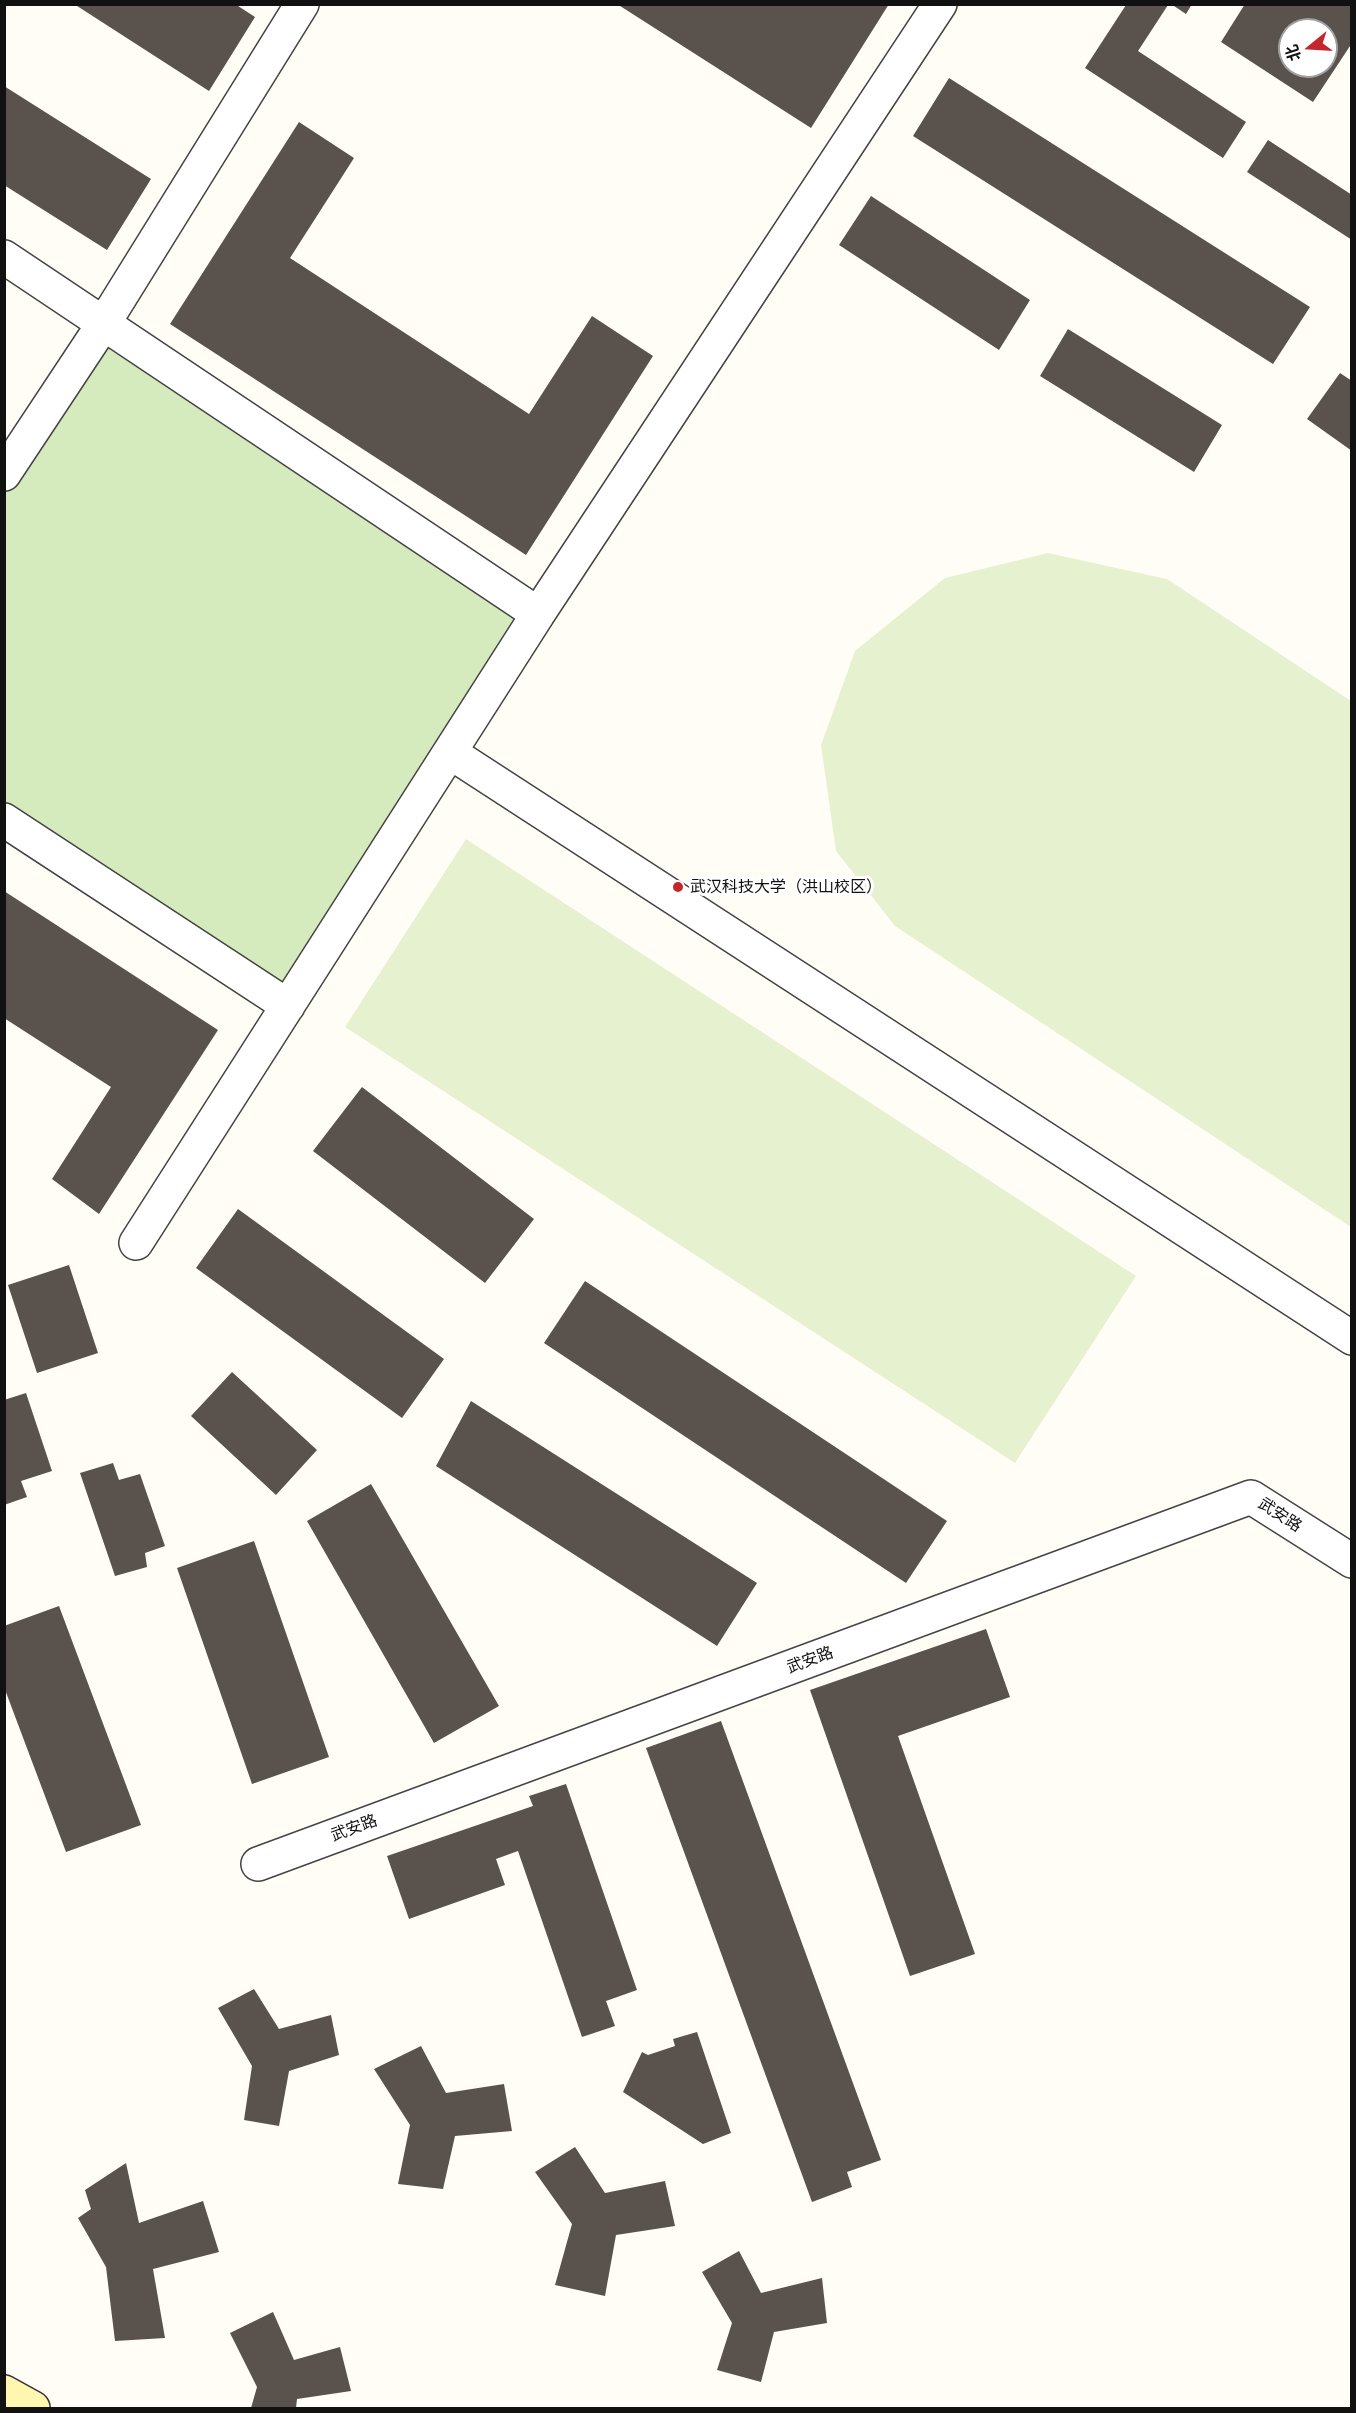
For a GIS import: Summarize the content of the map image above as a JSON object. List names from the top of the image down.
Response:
{
  "streets": {
    "street": ["武安路"]
  },
  "places": ["武汉科技大学（洪山校区）"],
  "north": "left"
}
